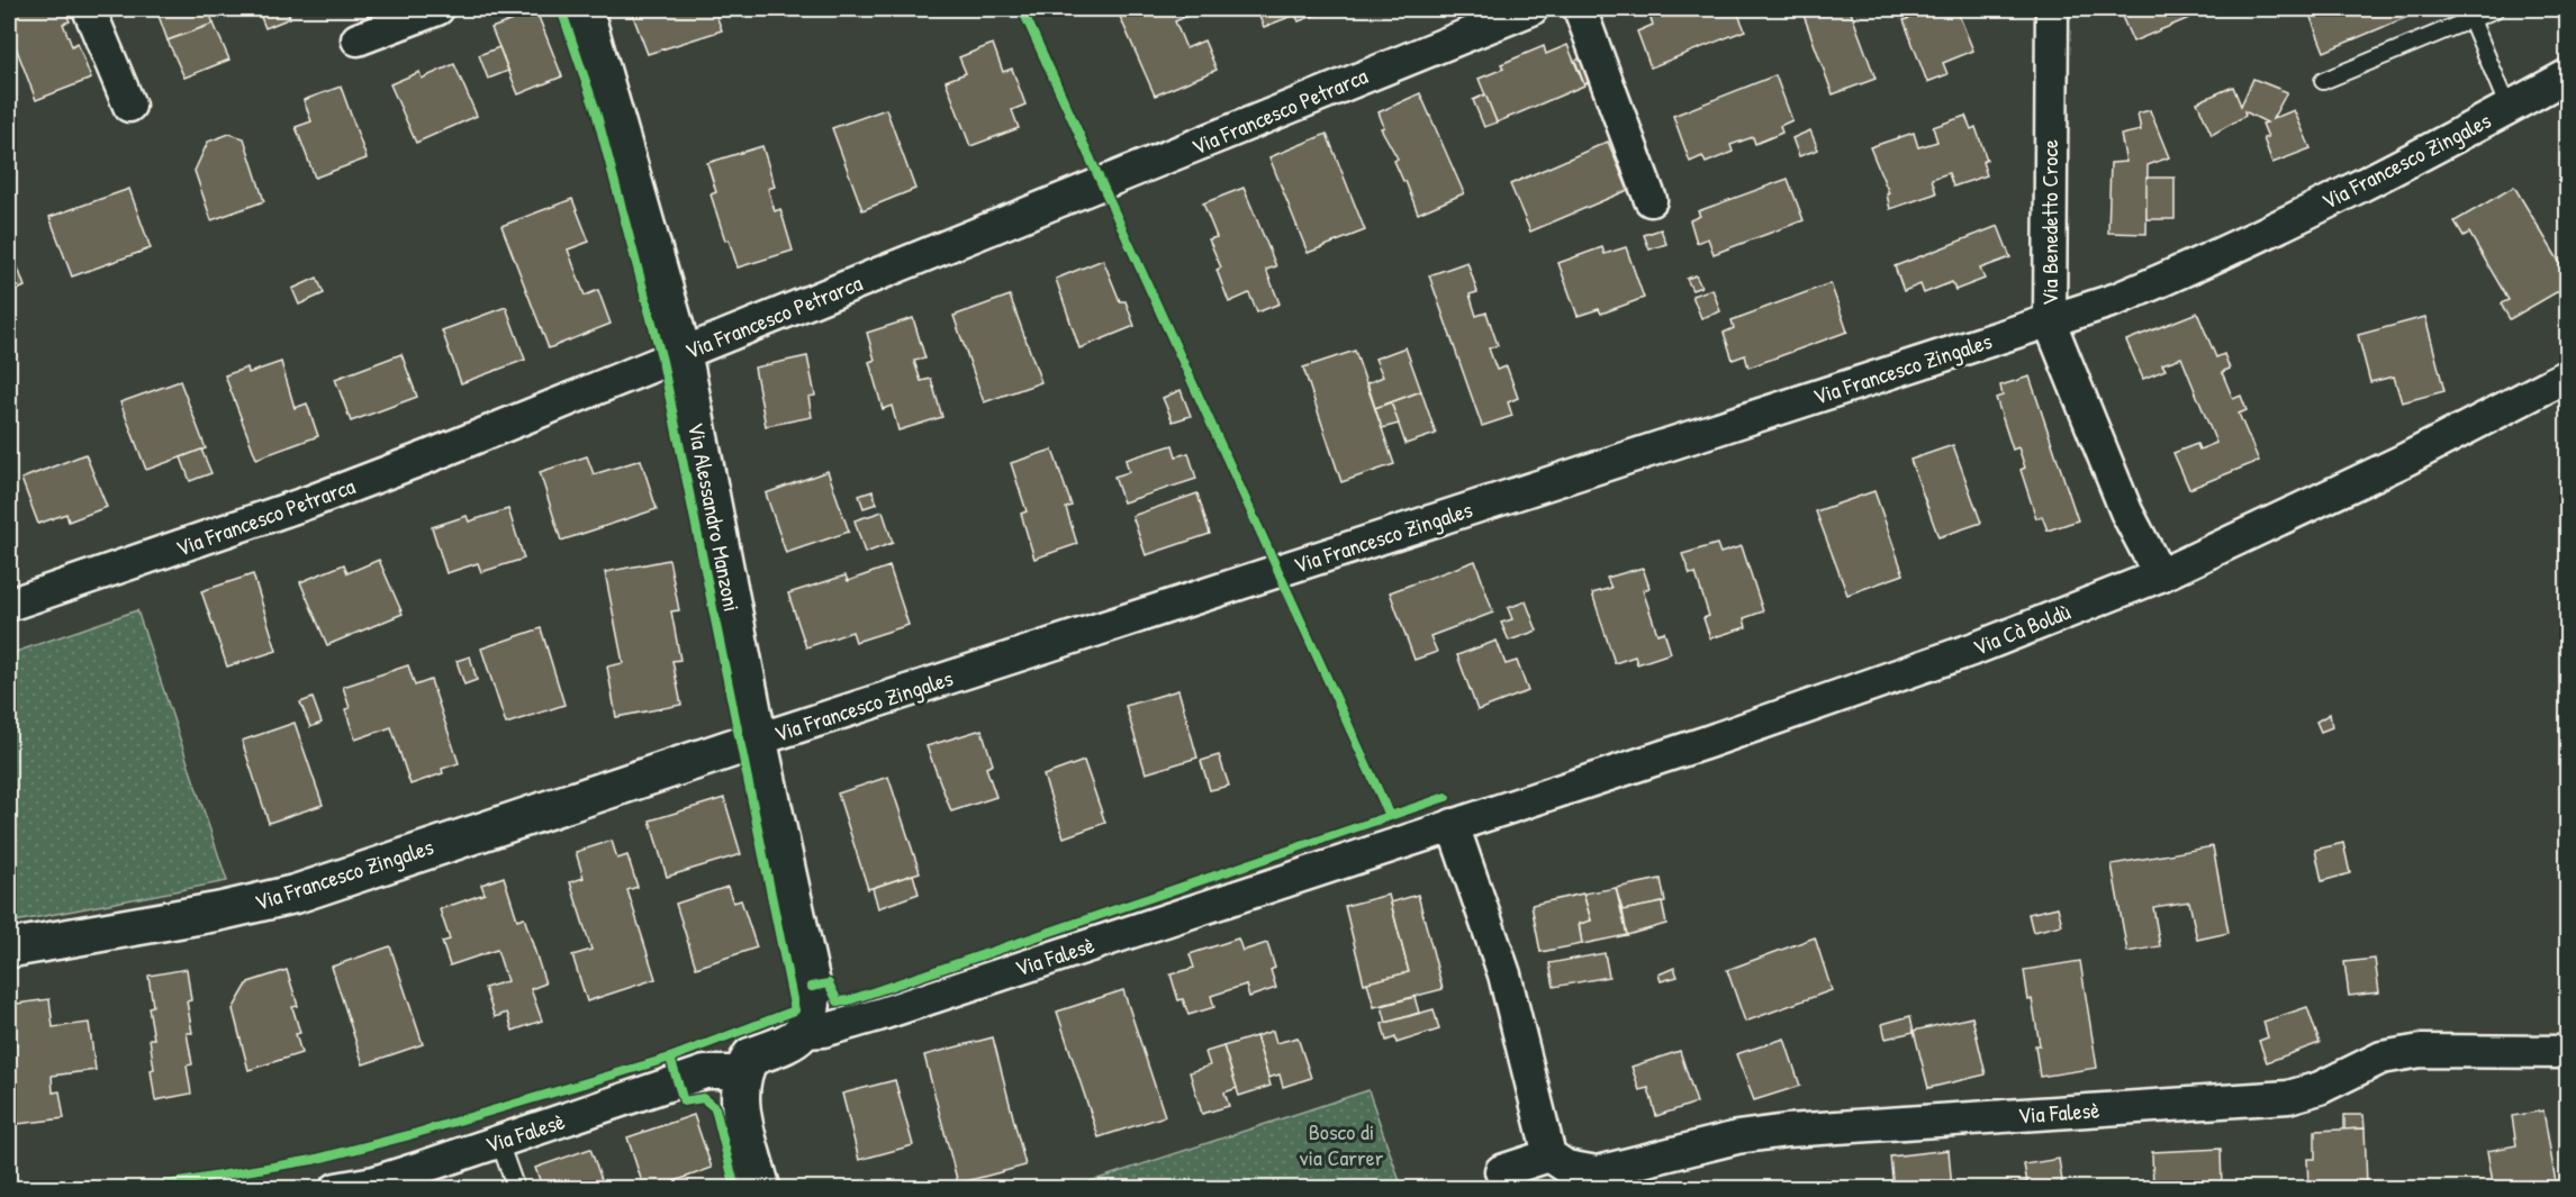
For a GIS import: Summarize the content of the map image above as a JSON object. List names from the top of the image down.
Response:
{
  "streets": {
    "street": [
      "Via Francesco Petrarca",
      "Via Francesco Zingales",
      "Via Benedetto Croce",
      "Via Alessandro Manzoni",
      "Via Cà Boldù",
      "Via Falesè"
    ]
  },
  "crossings": [
    ["Via Francesco Petrarca", "Via Alessandro Manzoni"],
    ["Via Francesco Zingales", "Via Benedetto Croce"],
    ["Via Francesco Zingales", "Via Alessandro Manzoni"],
    ["Via Benedetto Croce", "Via Cà Boldù"],
    ["Via Alessandro Manzoni", "Via Falesè"],
    ["Via Cà Boldù", "Via Falesè"]
  ],
  "parks": ["Bosco di via Carrer"]
}
